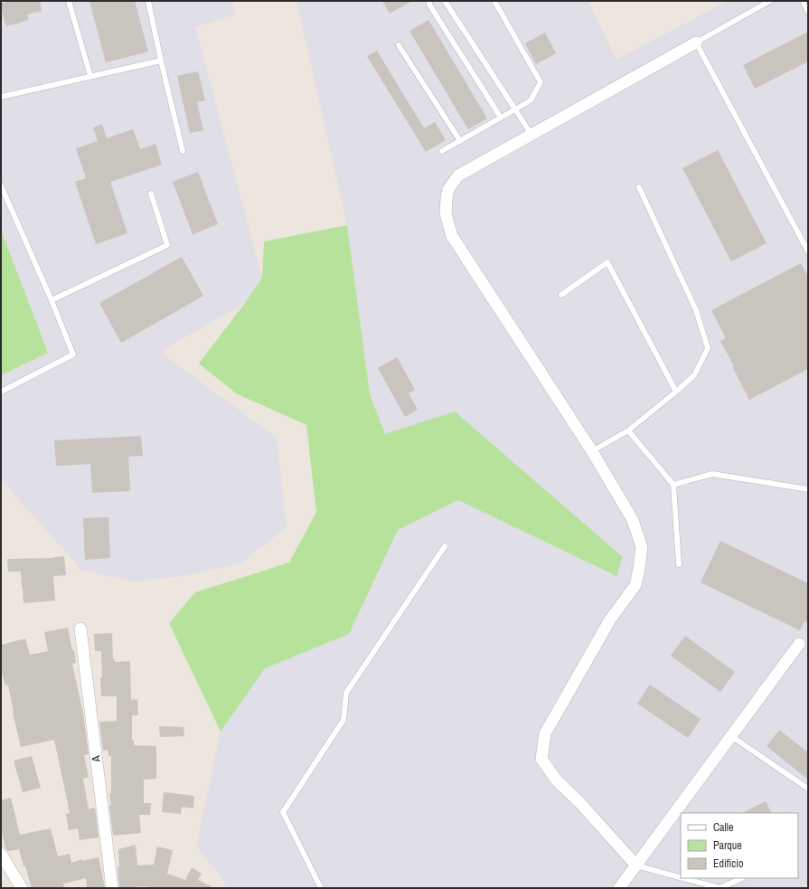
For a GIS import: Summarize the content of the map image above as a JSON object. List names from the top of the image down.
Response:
{
  "streets": {
    "street": ["A"]
  },
  "legend": ["Calle", "Parque", "Edificio"]
}
